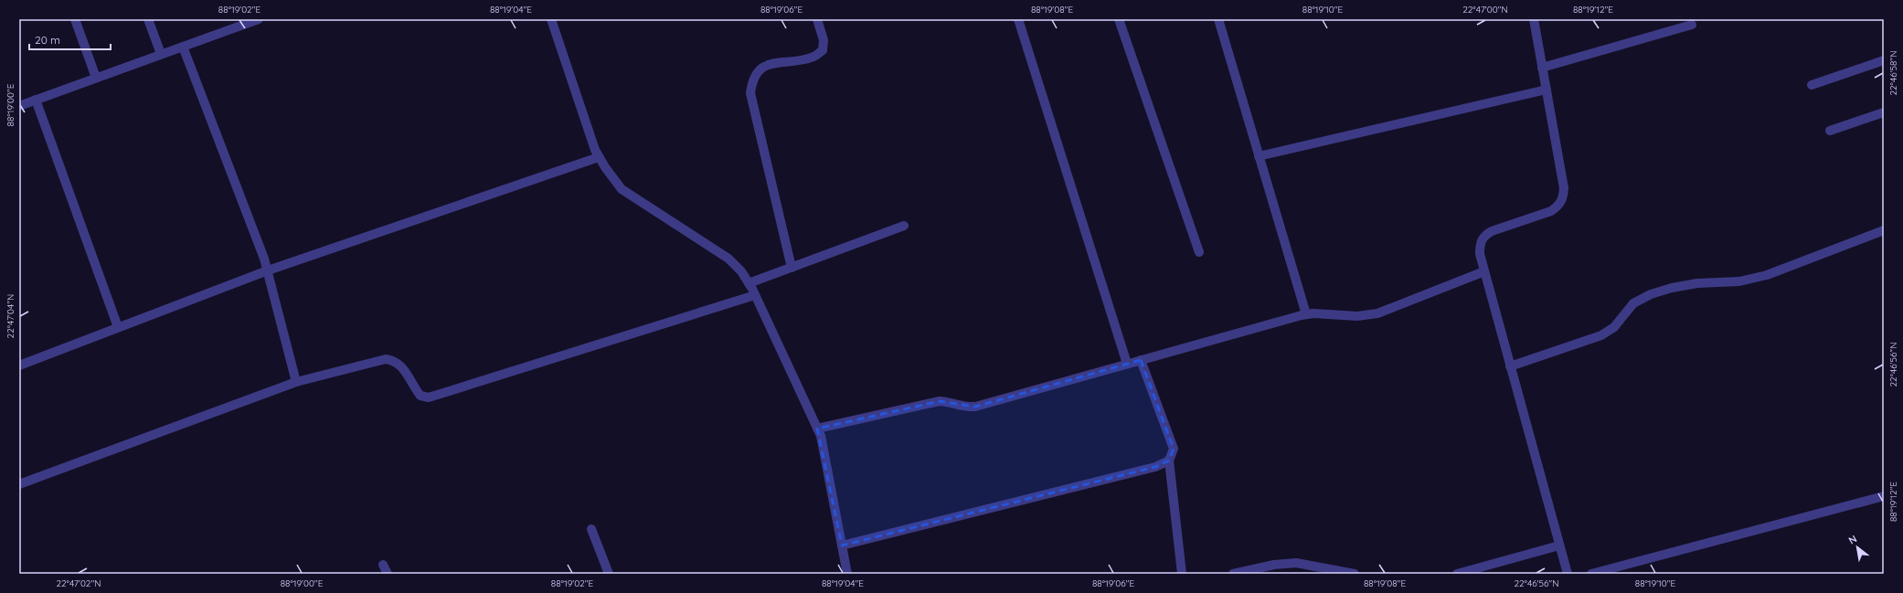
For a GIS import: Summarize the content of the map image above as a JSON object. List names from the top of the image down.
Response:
{
  "scale_bar": "20 m",
  "north": "top left",
  "coordinates": [
    "88°19'02\"E",
    "88°19'04\"E",
    "88°19'06\"E",
    "88°19'08\"E",
    "88°19'10\"E",
    "22°47'00\"N",
    "88°19'12\"E",
    "22°46'58\"N",
    "88°19'00\"E",
    "22°47'04\"N",
    "22°46'56\"N",
    "22°47'02\"N"
  ]
}
